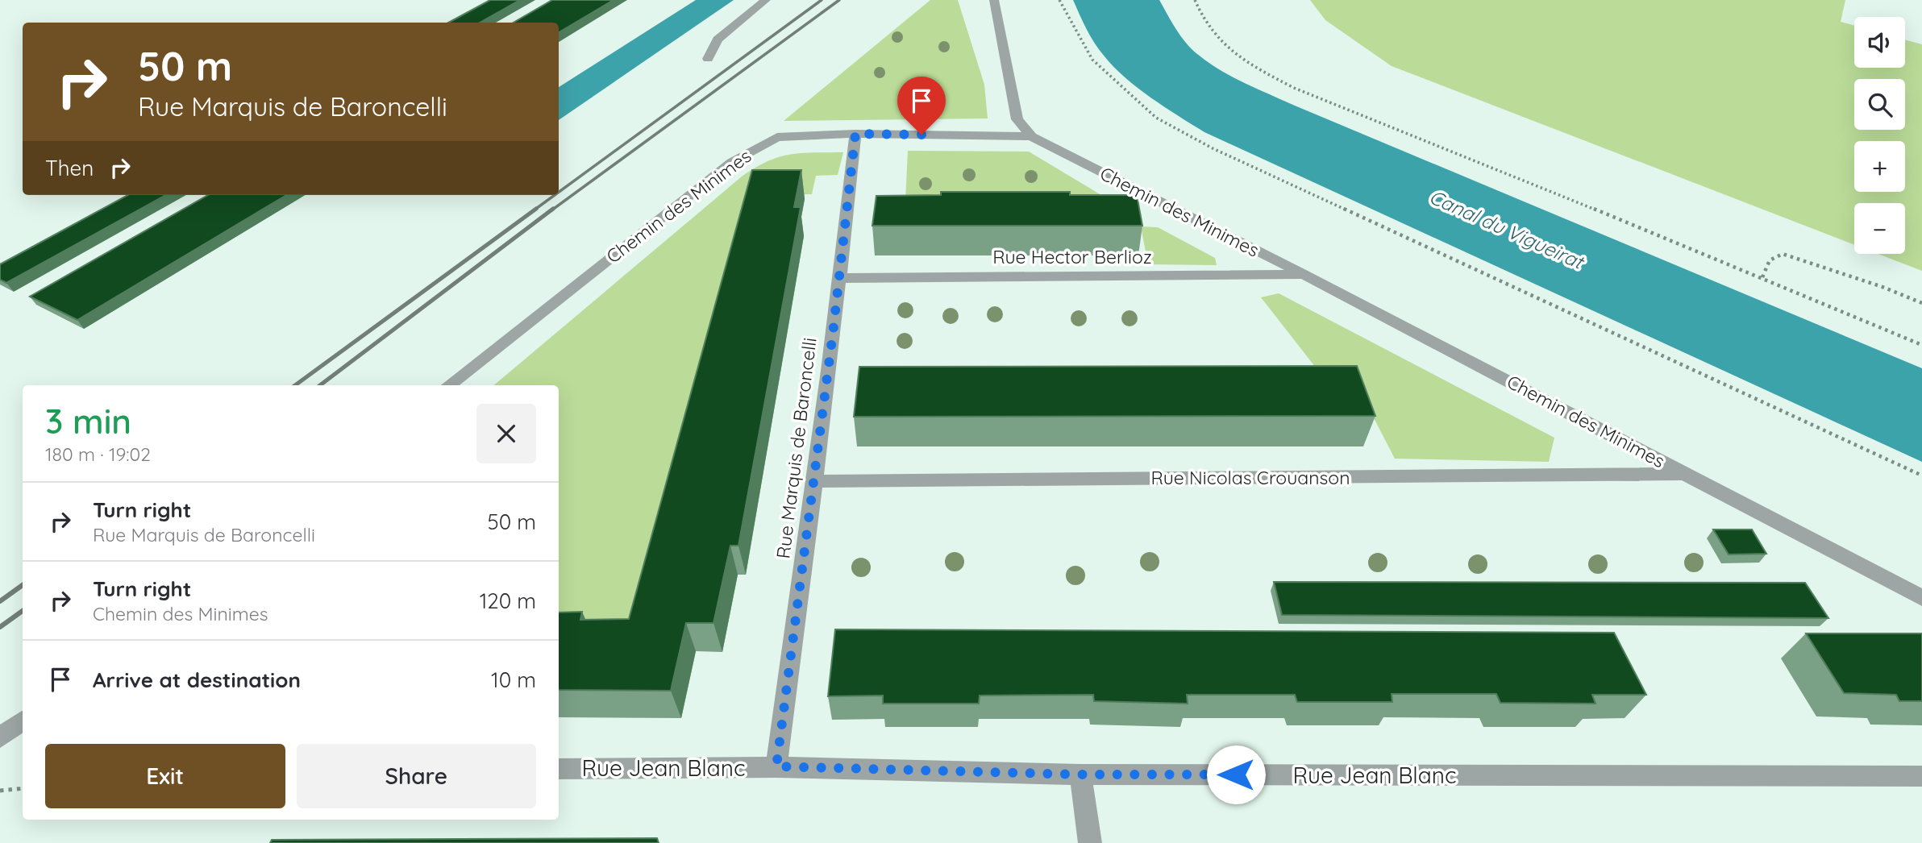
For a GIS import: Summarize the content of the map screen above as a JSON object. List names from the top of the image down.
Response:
{
  "streets": {
    "street": [
      "Chemin des Minimes",
      "Rue Hector Berlioz",
      "Rue Marquis de Baroncelli",
      "Rue Nicolas Crouanson",
      "Rue Jean Blanc"
    ]
  },
  "crossings": [
    ["Chemin des Minimes", "Rue Hector Berlioz"],
    ["Chemin des Minimes", "Rue Marquis de Baroncelli"],
    ["Chemin des Minimes", "Rue Nicolas Crouanson"],
    ["Rue Hector Berlioz", "Rue Marquis de Baroncelli"],
    ["Rue Marquis de Baroncelli", "Rue Nicolas Crouanson"],
    ["Rue Marquis de Baroncelli", "Rue Jean Blanc"]
  ],
  "water": ["Canal du Vigueirat"],
  "page": {
    "map_buttons": ["+", "−"],
    "turn": ["50 m", "Rue Marquis de Baroncelli"],
    "then": "Then",
    "heading": ["3 min", "180 m · 19:02"],
    "list": [
      {
        "name": "Turn right",
        "note": "Rue Marquis de Baroncelli",
        "value": "50 m"
      },
      {
        "name": "Turn right",
        "note": "Chemin des Minimes",
        "value": "120 m"
      },
      {
        "name": "Arrive at destination",
        "value": "10 m"
      }
    ],
    "buttons": ["Exit", "Share"]
  }
}
